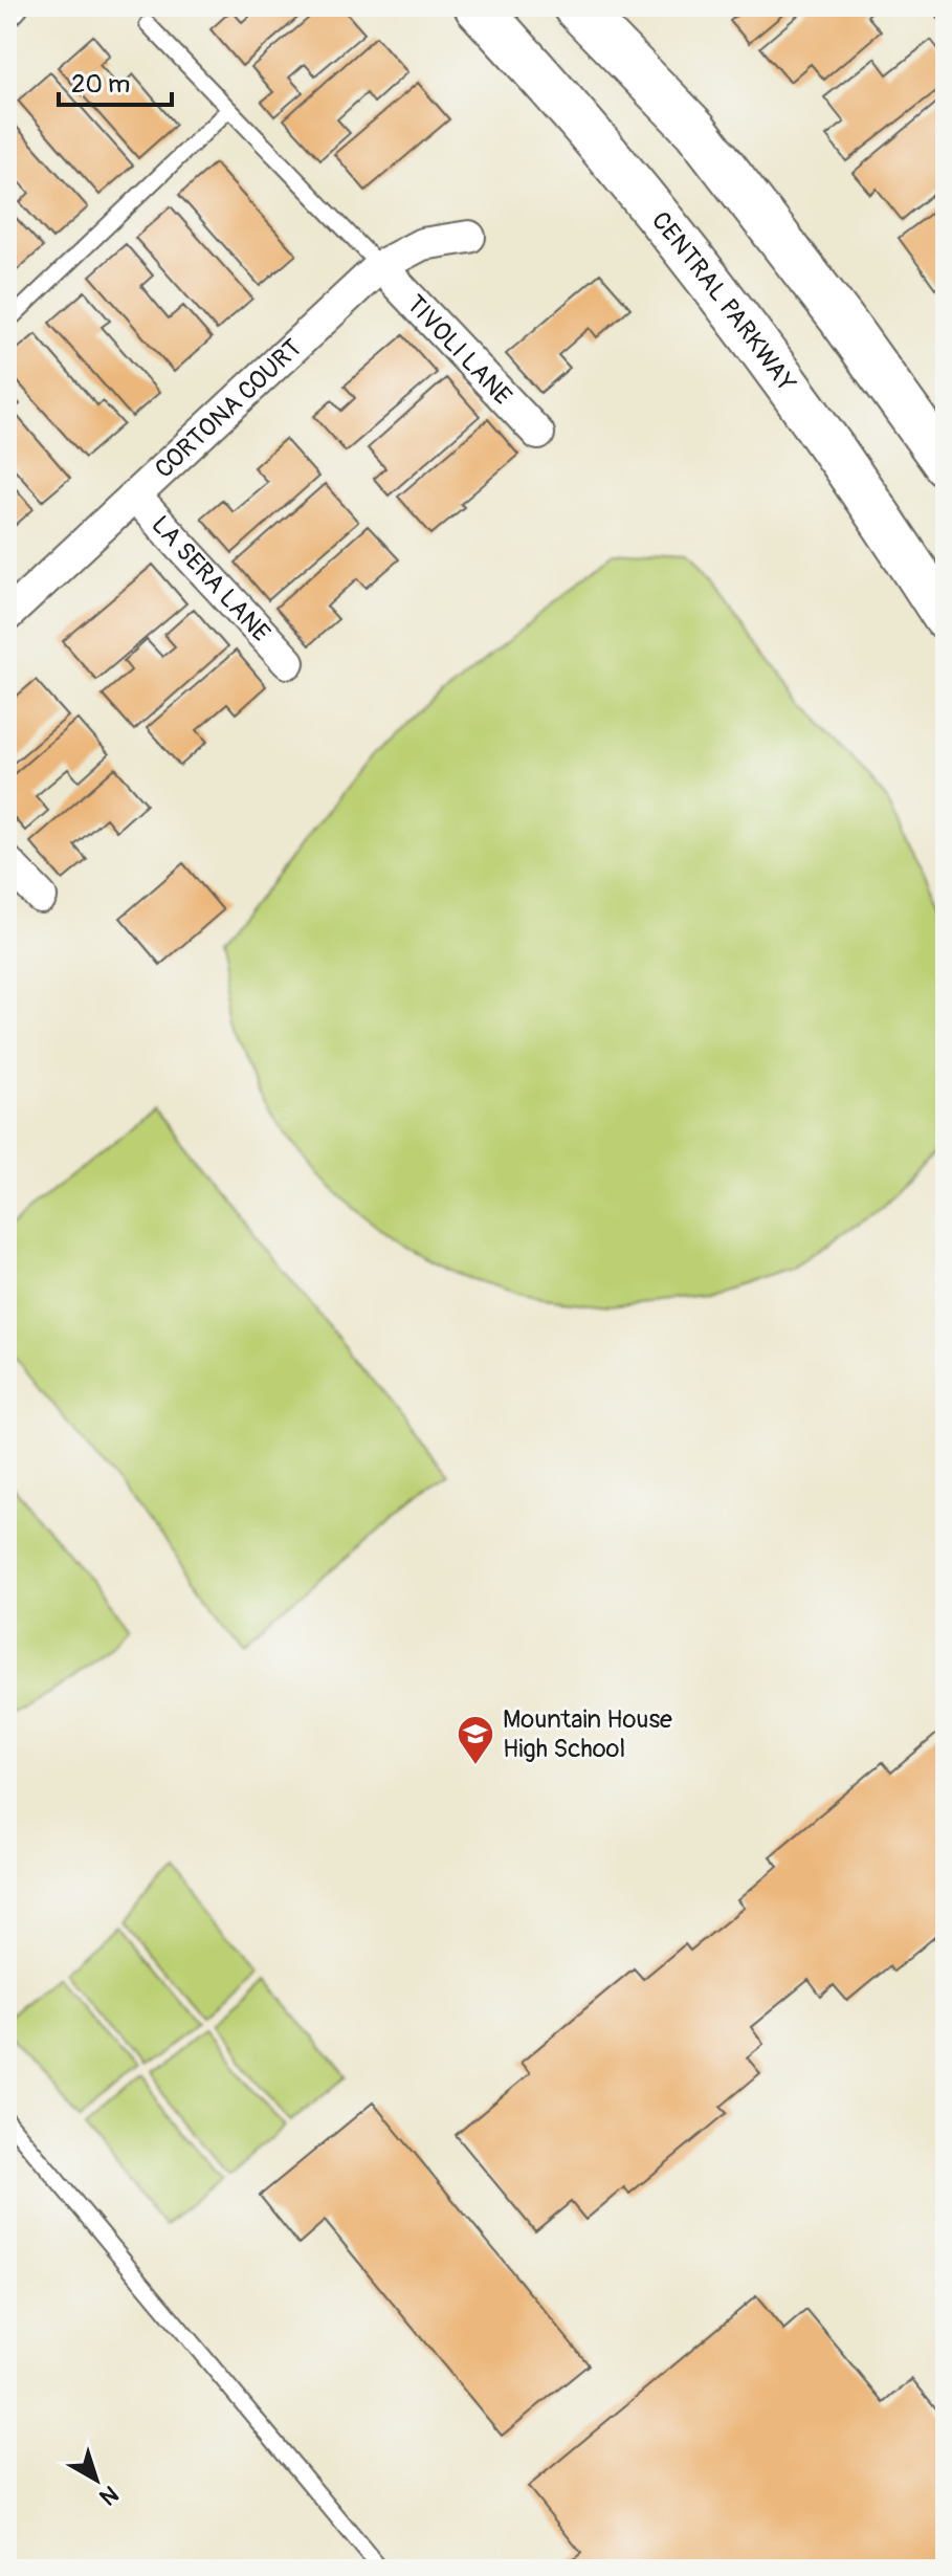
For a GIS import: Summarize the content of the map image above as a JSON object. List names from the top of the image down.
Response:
{
  "streets": {
    "main road": ["CENTRAL PARKWAY"],
    "street": ["TIVOLI LANE", "CORTONA COURT", "LA SERA LANE"]
  },
  "crossings": [
    ["TIVOLI LANE", "CORTONA COURT"],
    ["CORTONA COURT", "LA SERA LANE"]
  ],
  "places": {
    "school or university": ["Mountain House High School"]
  },
  "scale_bar": "20 m",
  "north": "bottom right"
}
